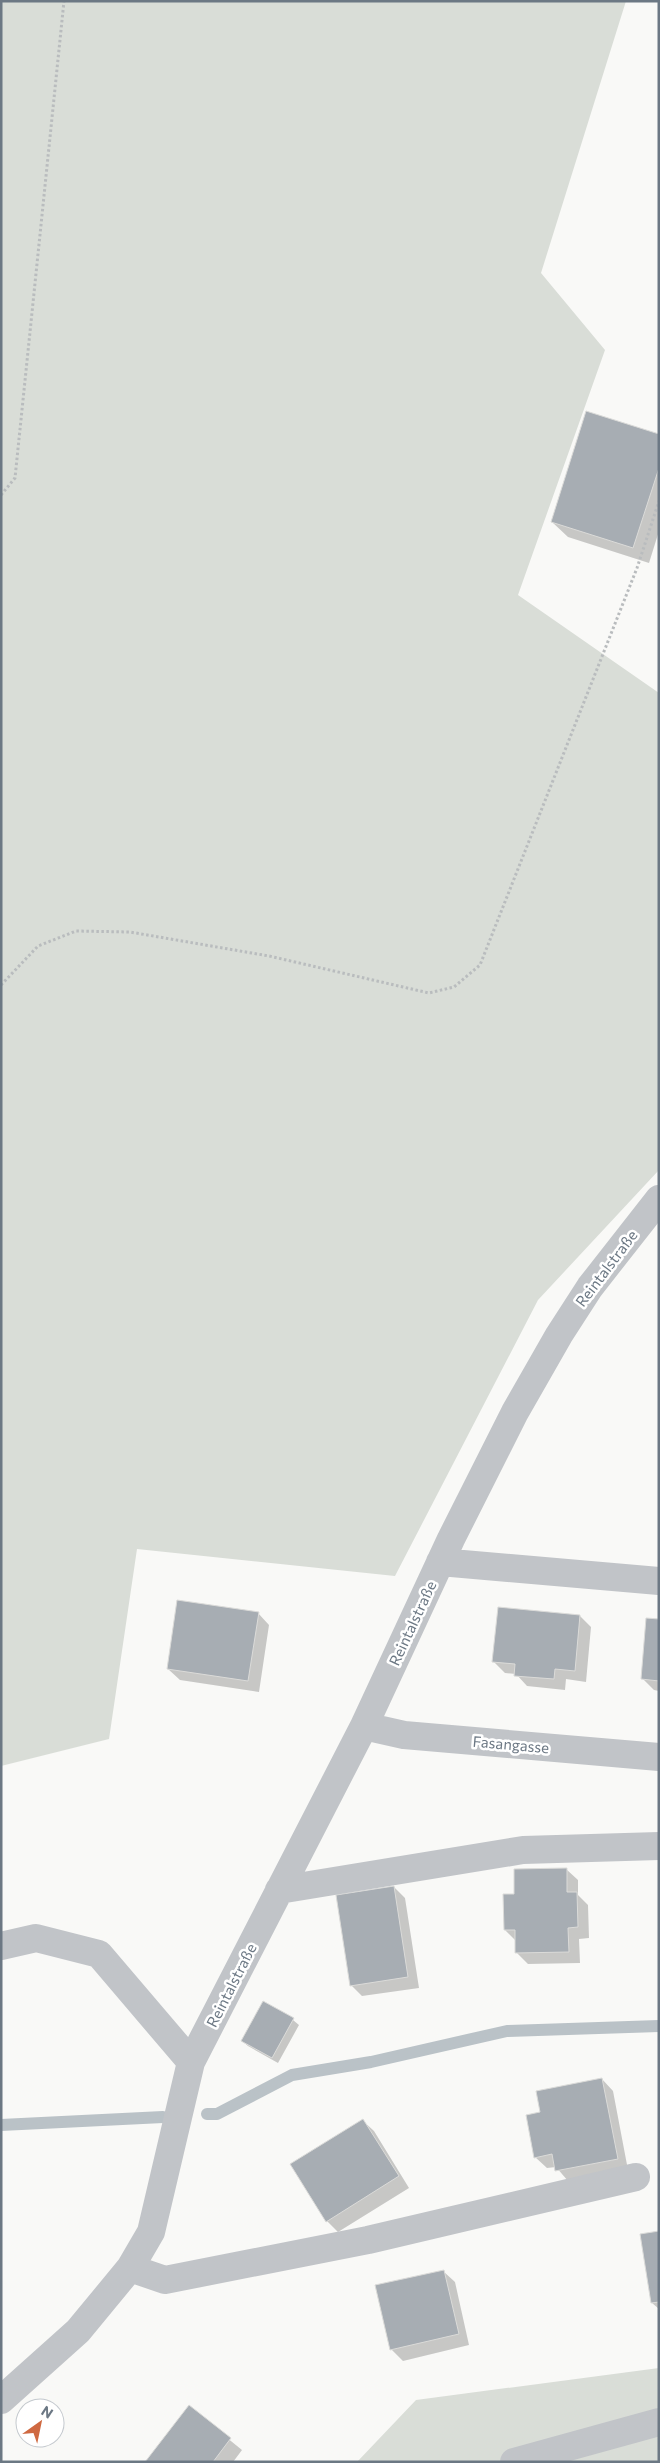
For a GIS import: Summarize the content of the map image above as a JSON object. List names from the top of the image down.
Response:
{
  "streets": {
    "street": ["Reintalstraße", "Fasangasse"]
  },
  "crossings": [
    ["Reintalstraße", "Fasangasse"]
  ],
  "north": "top right"
}
